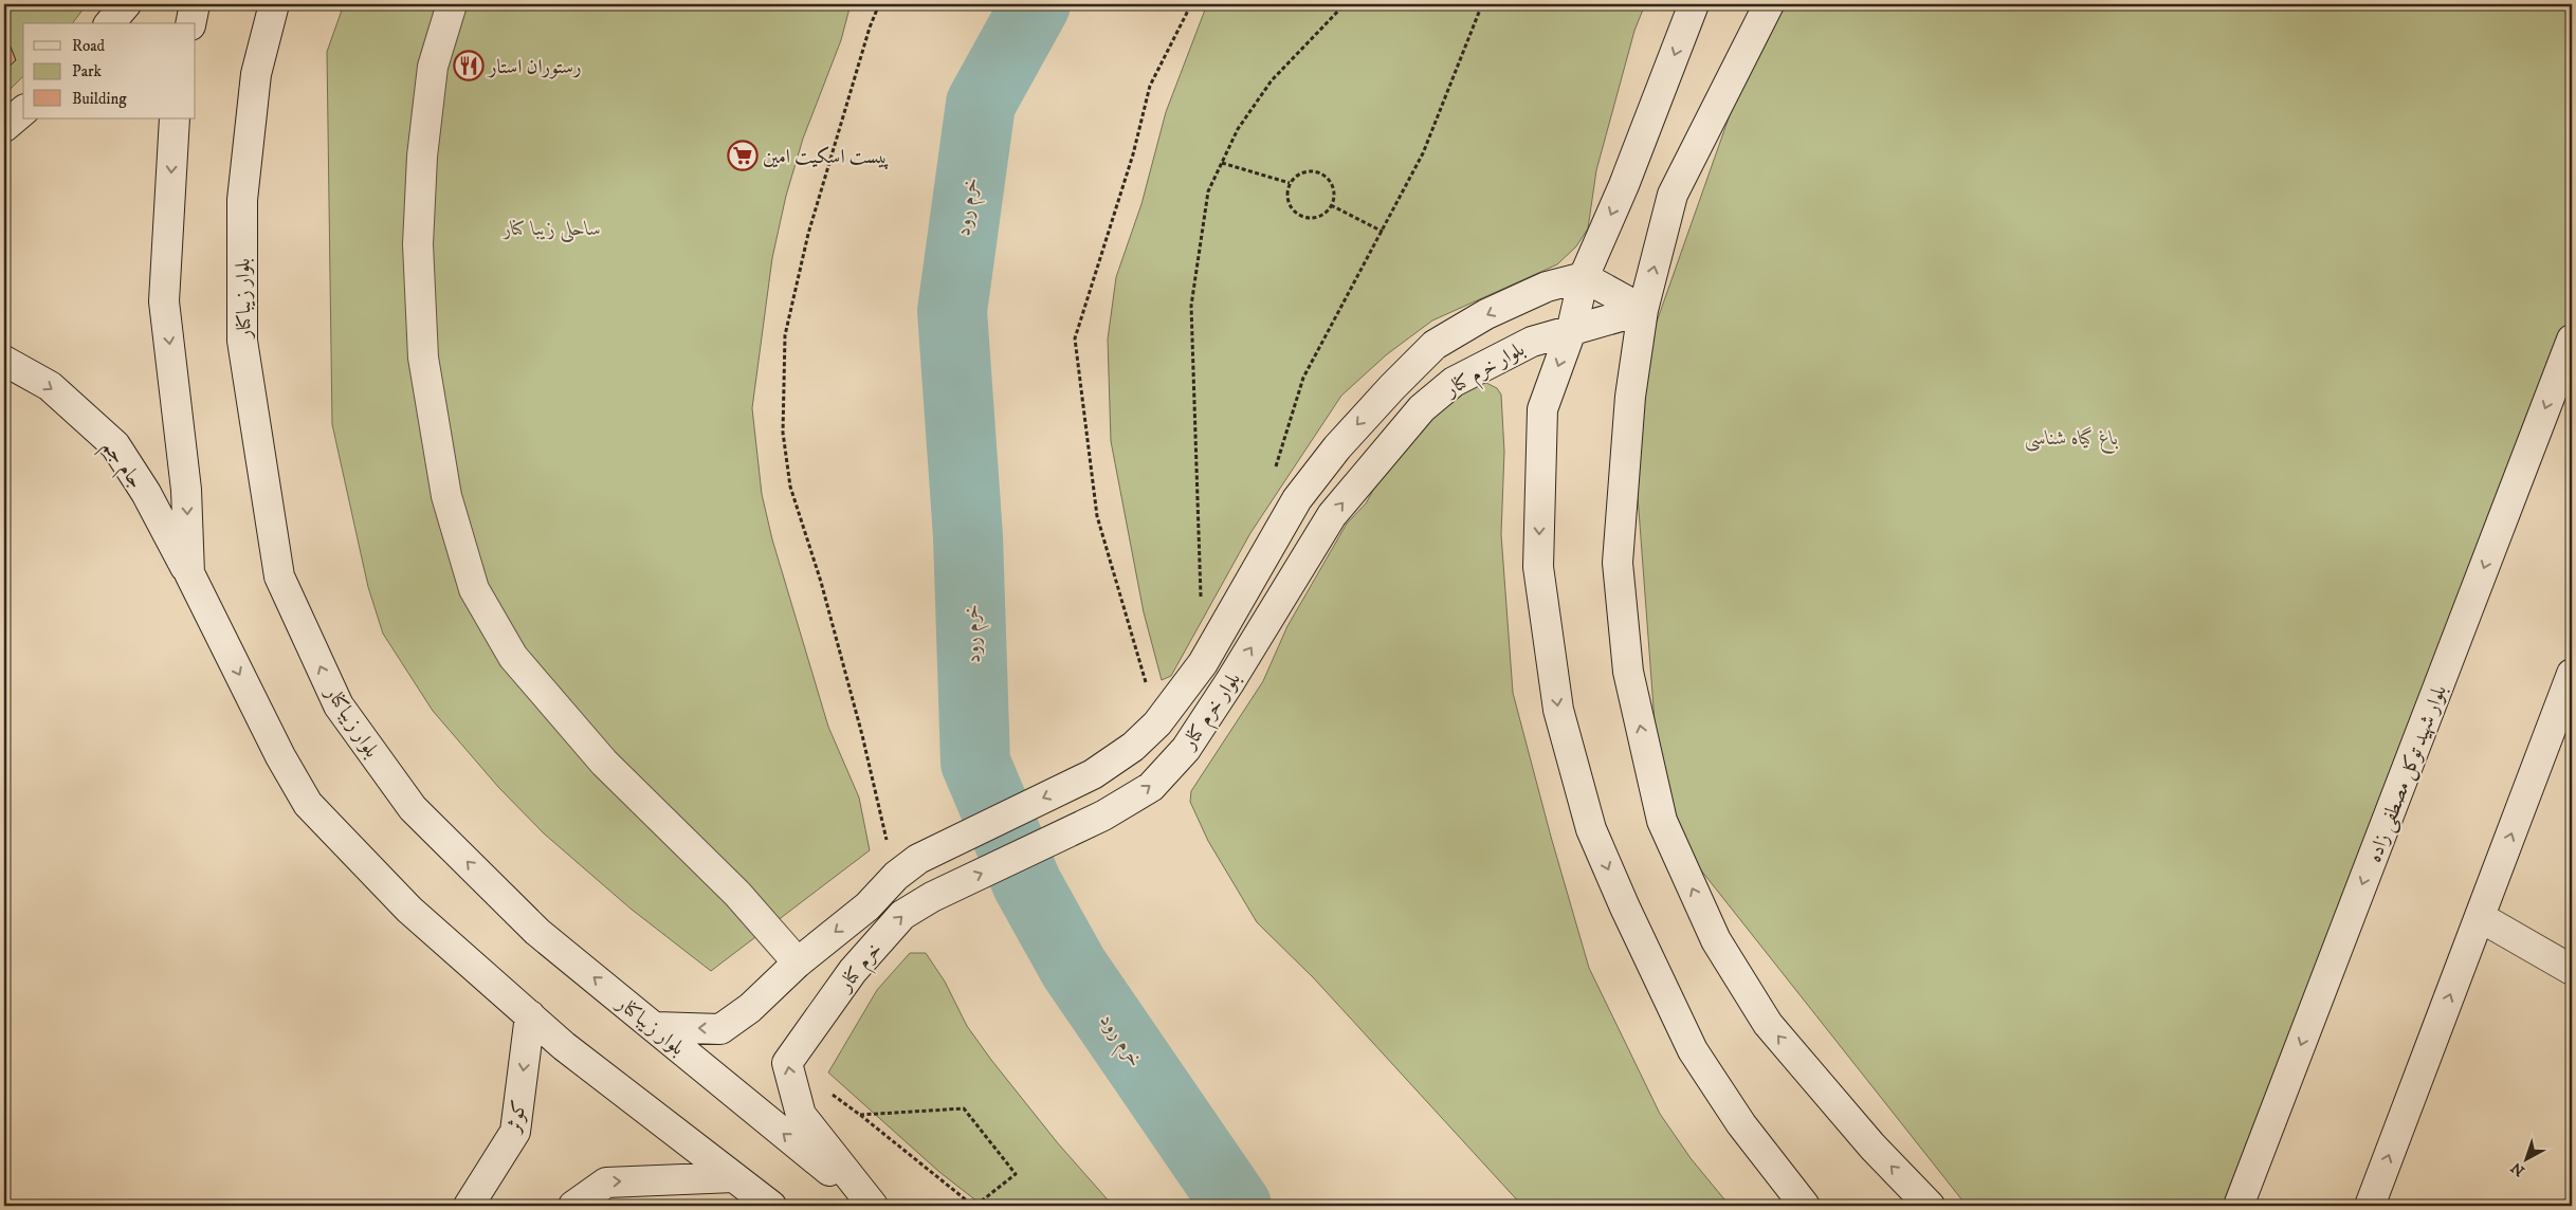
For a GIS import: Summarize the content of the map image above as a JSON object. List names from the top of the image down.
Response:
{
  "streets": {
    "main road": [
      "بلوار زیباکنار",
      "بلوار خرم کنار",
      "جام جم",
      "بلوار شهید توکل مصطفی زاده",
      "خرم کنار",
      "کوثر"
    ]
  },
  "crossings": [
    ["بلوار خرم کنار", "خرم کنار"]
  ],
  "one_way": ["جام جم", "کوثر"],
  "water": ["خرم رود"],
  "parks": ["ساحلی زیبا کنار", "باغ گیاه شناسی"],
  "places": {
    "restaurant": ["رستوران استار"],
    "supermarket": ["پیست اسکیت امین"]
  },
  "legend": ["Road", "Park", "Building"],
  "north": "bottom left"
}
